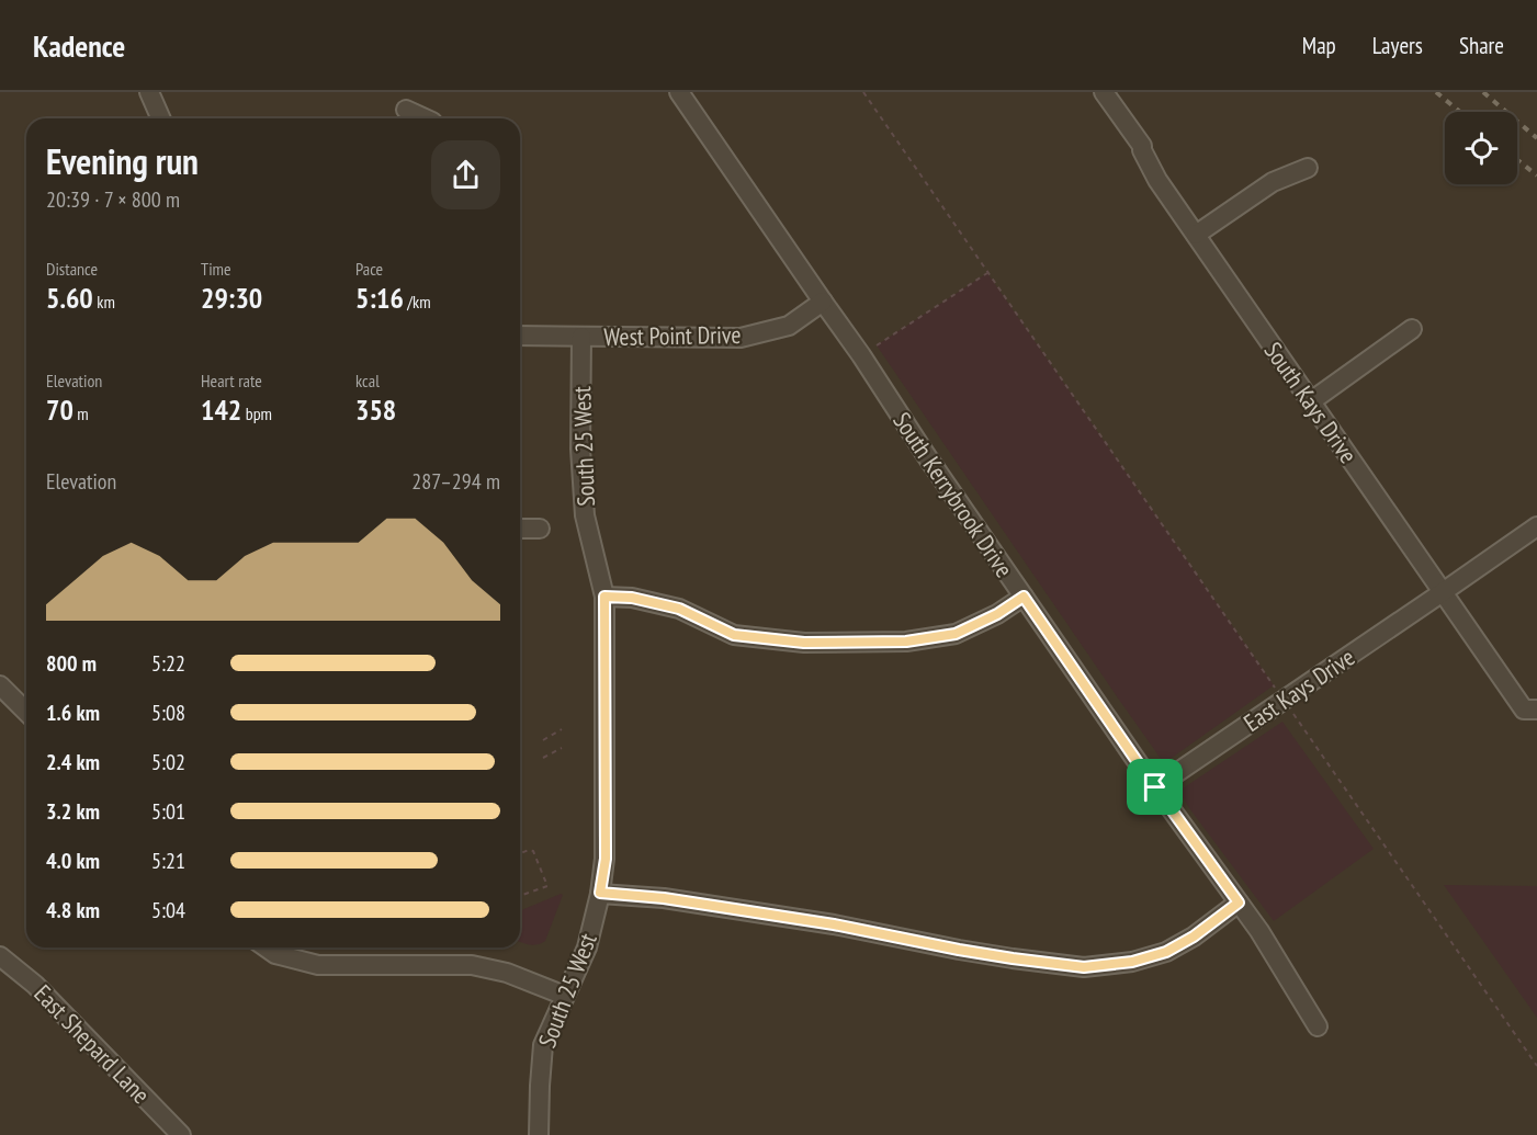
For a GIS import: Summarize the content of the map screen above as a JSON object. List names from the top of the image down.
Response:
{
  "streets": {
    "street": [
      "West Point Drive",
      "South Kays Drive",
      "South 25 West",
      "South Kerrybrook Drive",
      "East Kays Drive",
      "East Shepard Lane"
    ]
  },
  "crossings": [
    ["West Point Drive", "South 25 West"],
    ["West Point Drive", "South Kerrybrook Drive"],
    ["South Kays Drive", "East Kays Drive"],
    ["South Kerrybrook Drive", "East Kays Drive"]
  ],
  "page": {
    "header": "Kadence",
    "nav": ["Map", "Layers", "Share"],
    "heading": ["Evening run", "20:39 · 7 × 800 m"],
    "stats": [
      ["Distance", "5.60 km"],
      ["Time", "29:30"],
      ["Pace", "5:16 /km"],
      ["Elevation", "70 m"],
      ["Heart rate", "142 bpm"],
      ["kcal", "358"]
    ],
    "chart": ["Elevation", "287–294 m"],
    "list": [
      {
        "name": "800 m",
        "note": "5:22"
      },
      {
        "name": "1.6 km",
        "note": "5:08"
      },
      {
        "name": "2.4 km",
        "note": "5:02"
      },
      {
        "name": "3.2 km",
        "note": "5:01"
      },
      {
        "name": "4.0 km",
        "note": "5:21"
      },
      {
        "name": "4.8 km",
        "note": "5:04"
      }
    ]
  }
}
